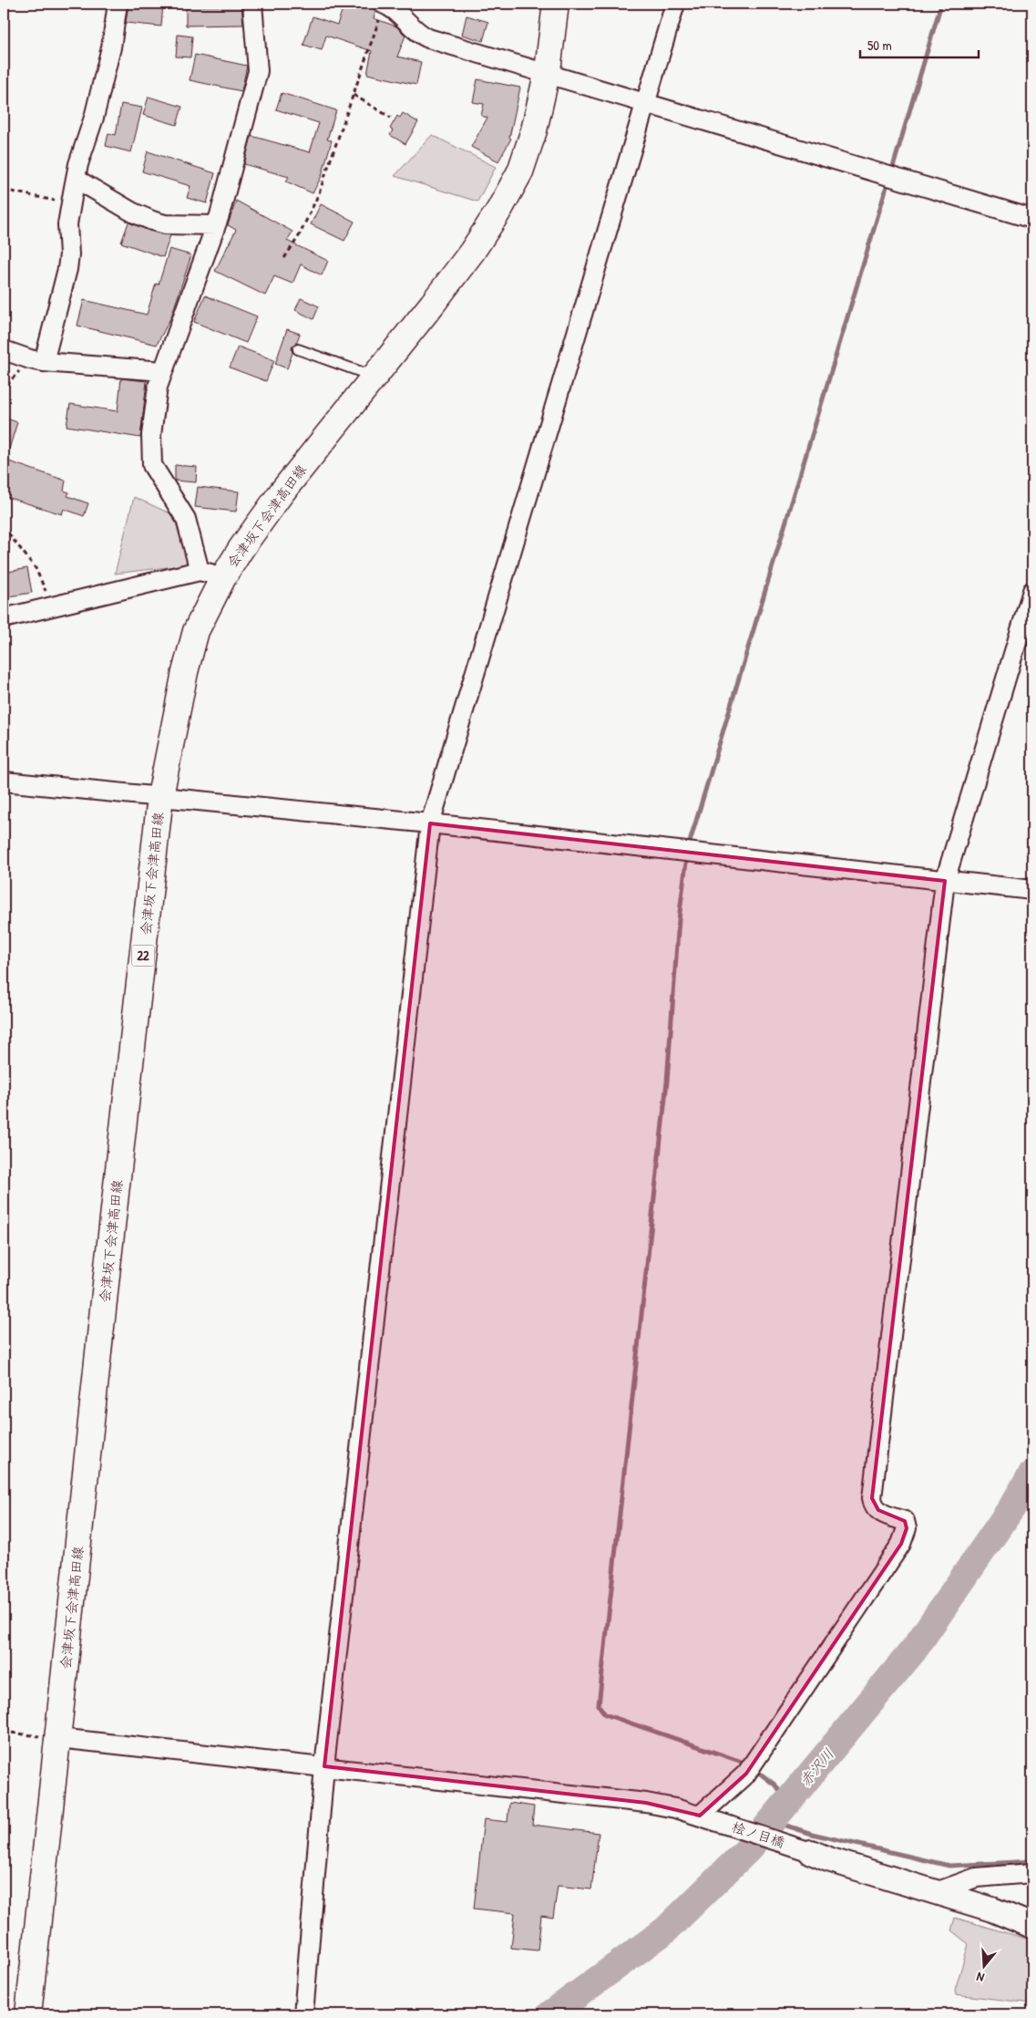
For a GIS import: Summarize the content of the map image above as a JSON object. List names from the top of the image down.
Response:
{
  "streets": {
    "main road": ["会津坂下会津高田線", "22"],
    "street": ["桧ノ目橋"]
  },
  "crossings": [
    ["会津坂下会津高田線", "桧ノ目橋"]
  ],
  "water": ["赤沢川"],
  "scale_bar": "50 m",
  "north": "bottom"
}
